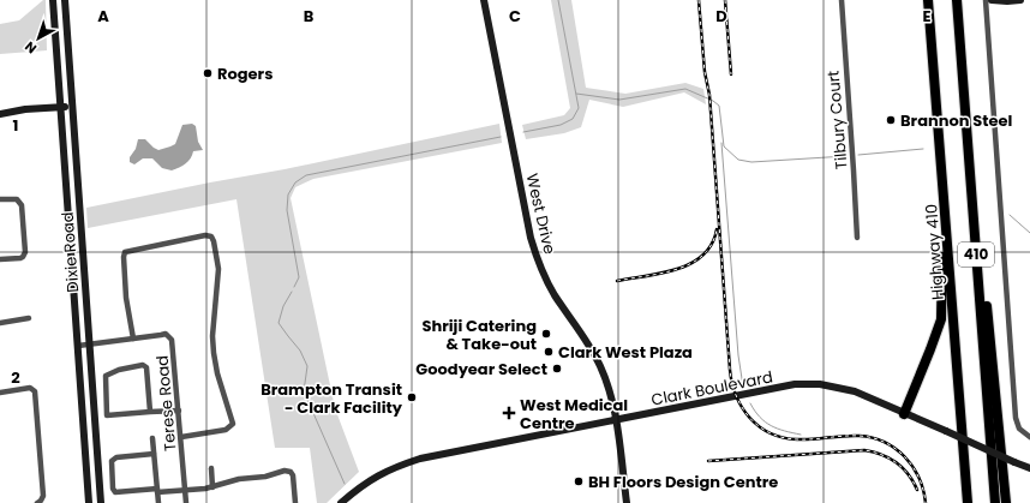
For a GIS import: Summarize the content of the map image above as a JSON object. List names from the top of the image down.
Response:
{
  "streets": {
    "highway": ["Highway 410", "410"],
    "street": [
      "Tilbury Court",
      "West Drive",
      "Dixie Road",
      "Clark Boulevard",
      "Terese Road"
    ]
  },
  "crossings": [
    ["West Drive", "Clark Boulevard"],
    ["Dixie Road", "Terese Road"]
  ],
  "places": {
    "other": [
      "Rogers",
      "Brannon Steel",
      "Shriji Catering & Take-out",
      "Clark West Plaza",
      "Goodyear Select",
      "Brampton Transit - Clark Facility",
      "BH Floors Design Centre"
    ],
    "health": ["West Medical Centre"]
  },
  "north": "bottom left",
  "grid": {
    "columns": [
      "A",
      "B",
      "C",
      "D",
      "E"
    ],
    "rows": ["1", "2"]
  }
}
